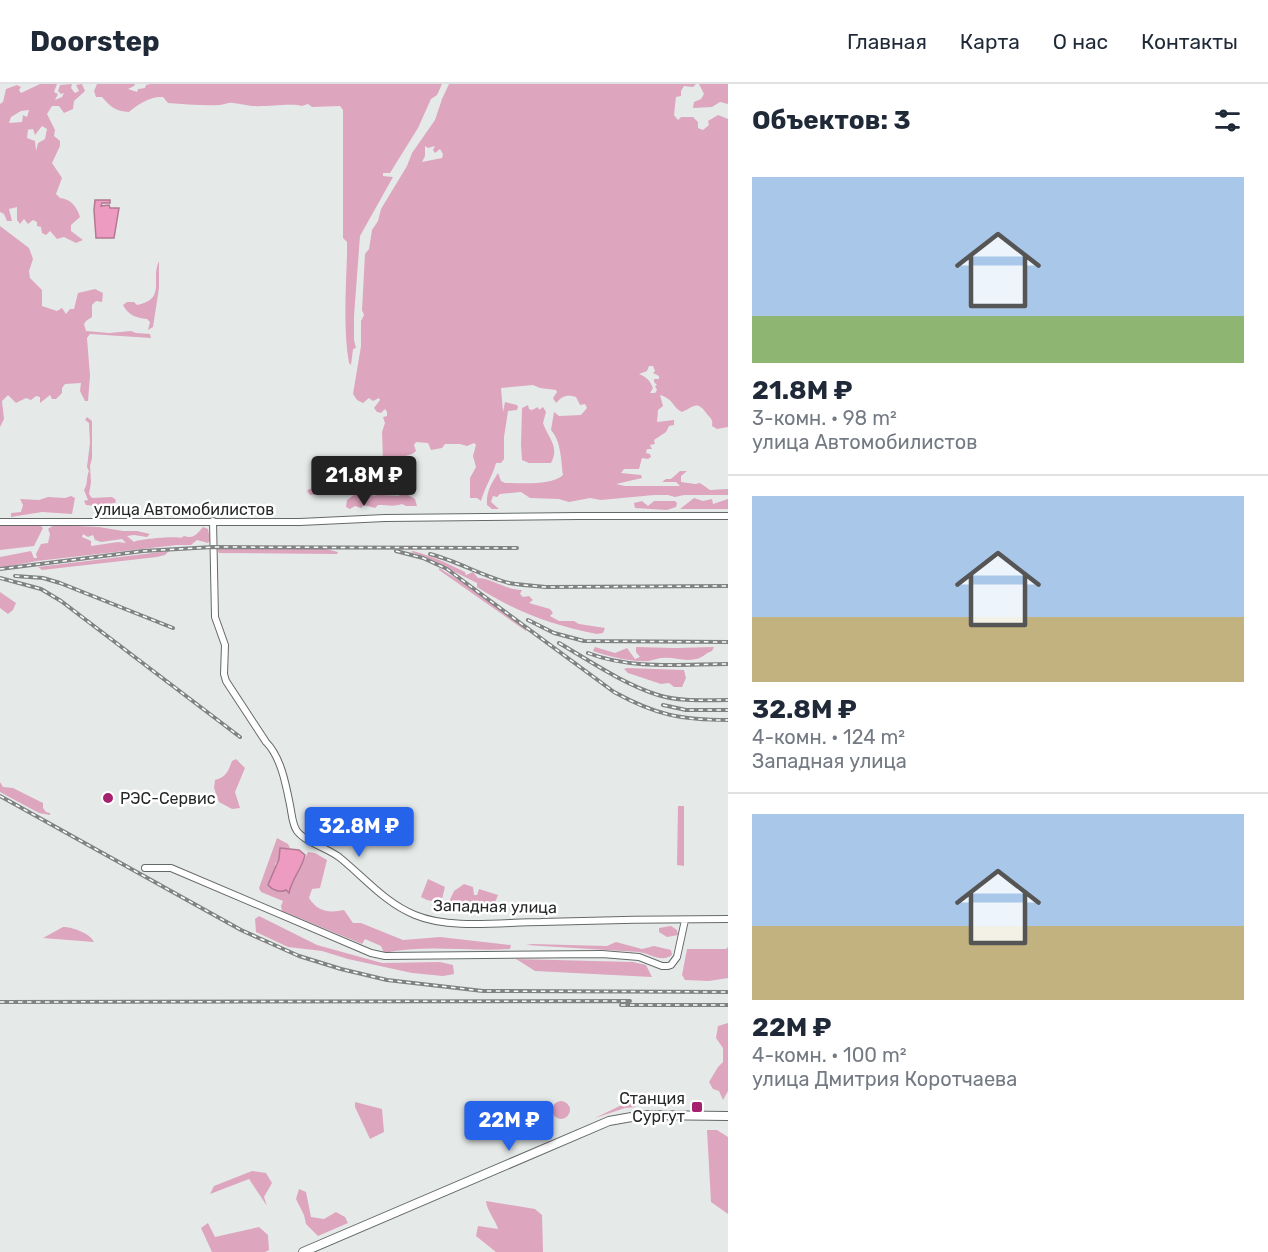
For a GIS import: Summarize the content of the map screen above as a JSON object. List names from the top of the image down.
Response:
{
  "streets": {
    "street": ["улица Автомобилистов", "Западная улица"]
  },
  "crossings": [
    ["улица Автомобилистов", "Западная улица"]
  ],
  "places": {
    "other": ["РЭС-Сервис"],
    "transit": ["Станция Сургут"]
  },
  "page": {
    "header": "Doorstep",
    "nav": [
      "Главная",
      "Карта",
      "О нас",
      "Контакты"
    ],
    "heading": "Объектов: 3",
    "list": [
      {
        "name": "21.8M ₽",
        "note": "3-комн. · 98 m² · улица Автомобилистов"
      },
      {
        "name": "32.8M ₽",
        "note": "4-комн. · 124 m² · Западная улица"
      },
      {
        "name": "22M ₽",
        "note": "4-комн. · 100 m² · улица Дмитрия Коротчаева"
      }
    ],
    "price": ["21.8M ₽", "32.8M ₽", "22M ₽"]
  }
}
